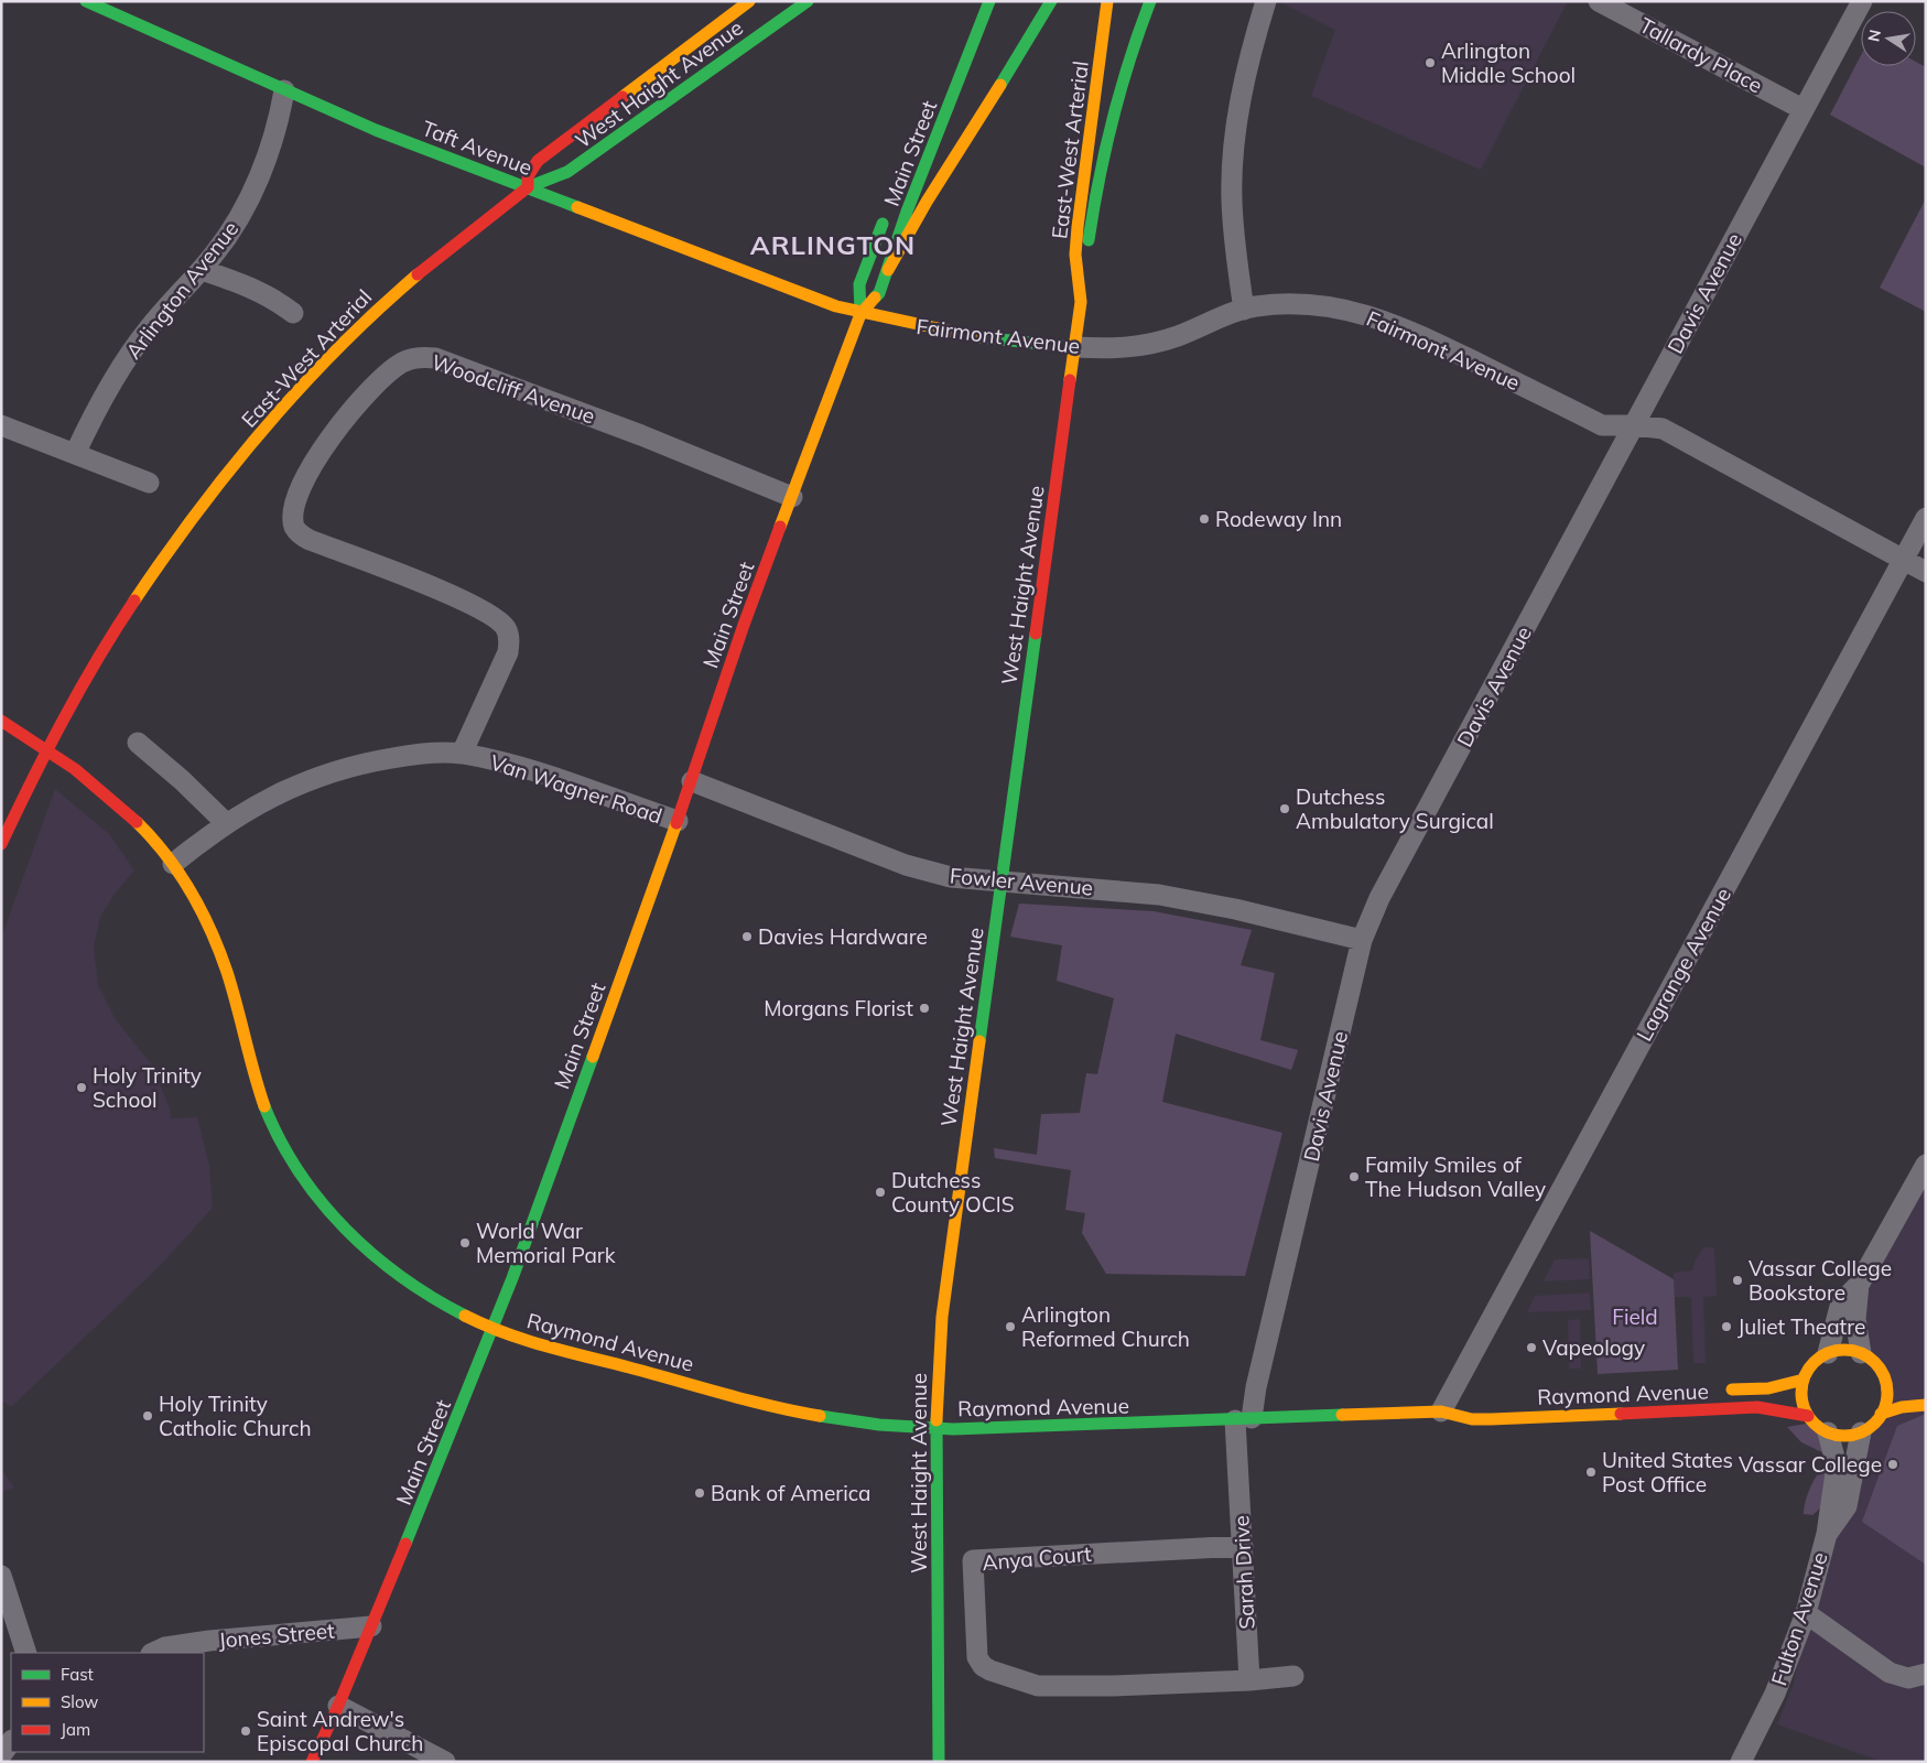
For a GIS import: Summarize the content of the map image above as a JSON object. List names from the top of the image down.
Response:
{
  "streets": {
    "main road": [
      "West Haight Avenue",
      "Taft Avenue",
      "East-West Arterial",
      "Main Street",
      "Fairmont Avenue",
      "Raymond Avenue"
    ],
    "street": [
      "Tallardy Place",
      "Arlington Avenue",
      "Davis Avenue",
      "Woodcliff Avenue",
      "Van Wagner Road",
      "Fowler Avenue",
      "Lagrange Avenue",
      "Anya Court",
      "Sarah Drive",
      "Fulton Avenue",
      "Jones Street"
    ]
  },
  "crossings": [
    ["Tallardy Place", "Davis Avenue"],
    ["West Haight Avenue", "Taft Avenue"],
    ["West Haight Avenue", "East-West Arterial"],
    ["West Haight Avenue", "Fairmont Avenue"],
    ["West Haight Avenue", "Fowler Avenue"],
    ["West Haight Avenue", "Raymond Avenue"],
    ["Taft Avenue", "East-West Arterial"],
    ["Taft Avenue", "Main Street"],
    ["Taft Avenue", "Arlington Avenue"],
    ["Taft Avenue", "Fairmont Avenue"],
    ["East-West Arterial", "Raymond Avenue"],
    ["Main Street", "Fairmont Avenue"],
    ["Main Street", "Woodcliff Avenue"],
    ["Main Street", "Van Wagner Road"],
    ["Main Street", "Fowler Avenue"],
    ["Main Street", "Raymond Avenue"],
    ["Main Street", "Jones Street"],
    ["Davis Avenue", "Fairmont Avenue"],
    ["Davis Avenue", "Fowler Avenue"],
    ["Davis Avenue", "Raymond Avenue"],
    ["Davis Avenue", "Sarah Drive"],
    ["Fairmont Avenue", "Lagrange Avenue"],
    ["Woodcliff Avenue", "Van Wagner Road"],
    ["Van Wagner Road", "Raymond Avenue"],
    ["Lagrange Avenue", "Raymond Avenue"],
    ["Raymond Avenue", "Sarah Drive"],
    ["Raymond Avenue", "Fulton Avenue"],
    ["Anya Court", "Sarah Drive"]
  ],
  "districts": ["ARLINGTON"],
  "parks": ["Field"],
  "places": [
    "Arlington Middle School",
    "Rodeway Inn",
    "Dutchess Ambulatory Surgical",
    "Davies Hardware",
    "Morgans Florist",
    "Holy Trinity School",
    "Family Smiles of The Hudson Valley",
    "Dutchess County OCIS",
    "World War Memorial Park",
    "Vassar College Bookstore",
    "Arlington Reformed Church",
    "Juliet Theatre",
    "Vapeology",
    "Holy Trinity Catholic Church",
    "Vassar College",
    "United States Post Office",
    "Bank of America",
    "Saint Andrew's Episcopal Church"
  ],
  "legend": ["Fast", "Slow", "Jam"],
  "north": "left"
}
